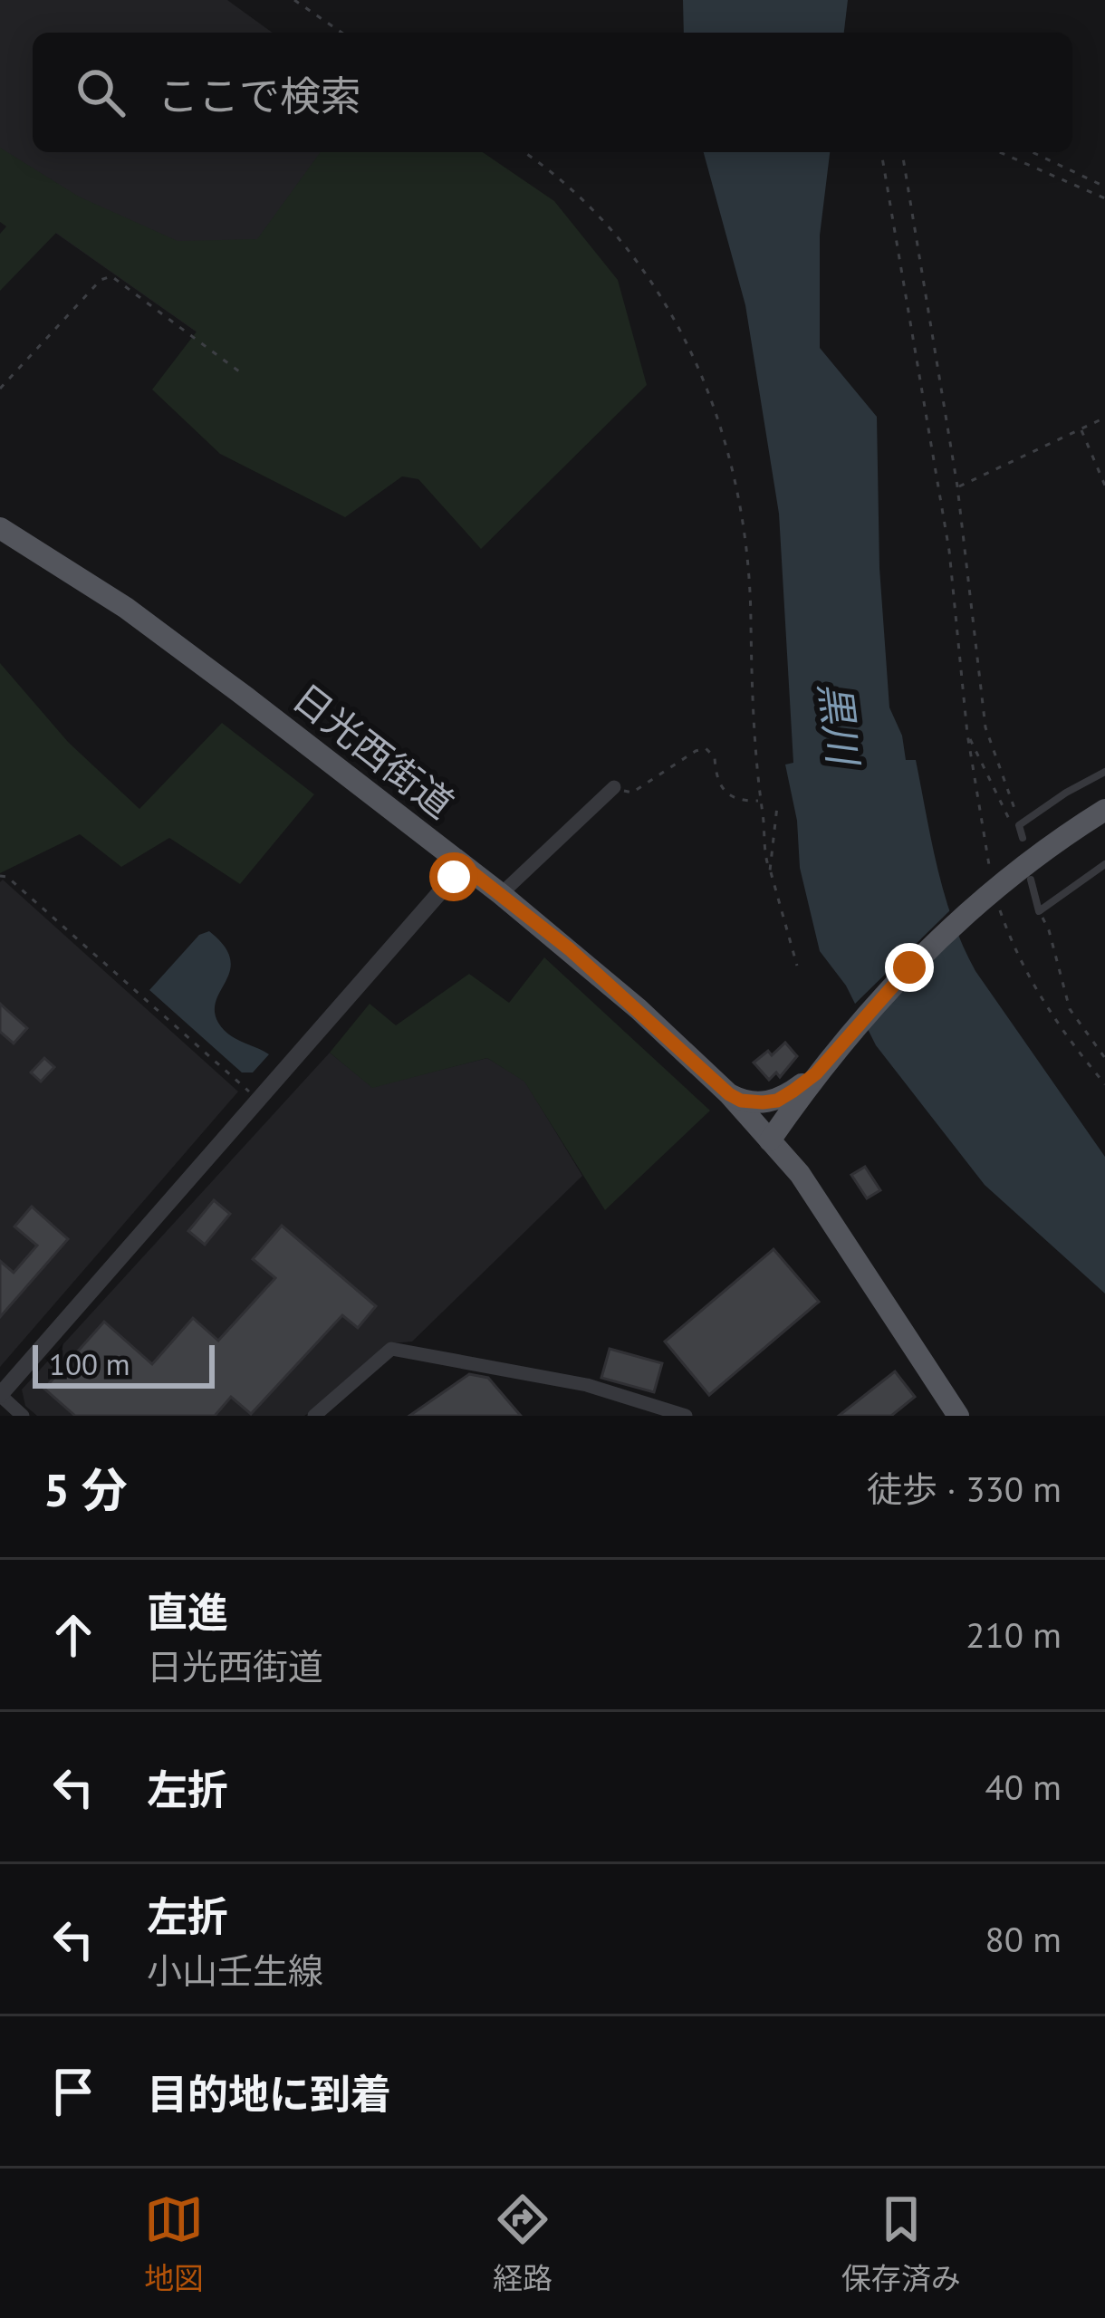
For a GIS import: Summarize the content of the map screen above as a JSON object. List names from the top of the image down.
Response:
{
  "streets": {
    "main road": ["日光西街道"]
  },
  "water": ["黒川"],
  "scale_bar": "100 m",
  "page": {
    "search": "ここで検索",
    "scale": "100 m",
    "heading": ["5 分", "徒歩 · 330 m"],
    "list": [
      ["直進", "日光西街道", "210 m"],
      ["左折", "40 m"],
      ["左折", "小山壬生線", "80 m"],
      "目的地に到着"
    ],
    "nav": ["地図", "経路", "保存済み"]
  }
}
